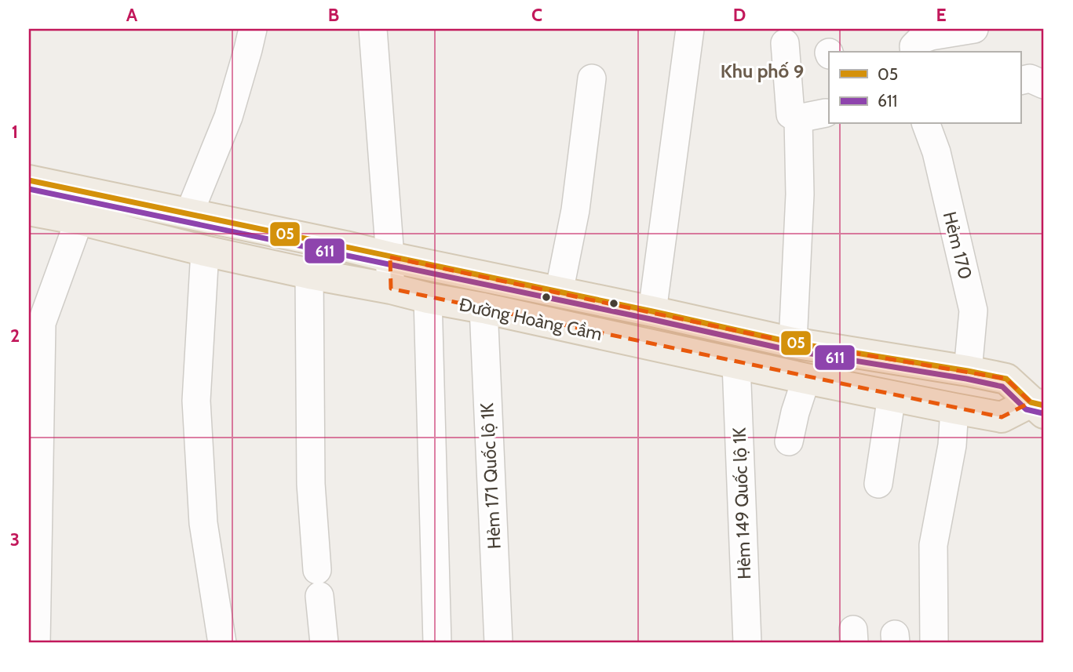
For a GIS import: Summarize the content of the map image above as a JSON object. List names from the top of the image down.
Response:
{
  "streets": {
    "main road": ["Đường Hoàng Cầm"],
    "street": ["Hẻm 170", "Hẻm 171 Quốc lộ 1K", "Hẻm 149 Quốc lộ 1K"]
  },
  "crossings": [
    ["Hẻm 170", "Đường Hoàng Cầm"],
    ["Đường Hoàng Cầm", "Hẻm 171 Quốc lộ 1K"],
    ["Đường Hoàng Cầm", "Hẻm 149 Quốc lộ 1K"]
  ],
  "districts": ["Khu phố 9"],
  "lines": ["transit line 05", "transit line 611"],
  "legend": ["05", "611"],
  "grid": {
    "columns": [
      "A",
      "B",
      "C",
      "D",
      "E"
    ],
    "rows": ["1", "2", "3"]
  }
}
